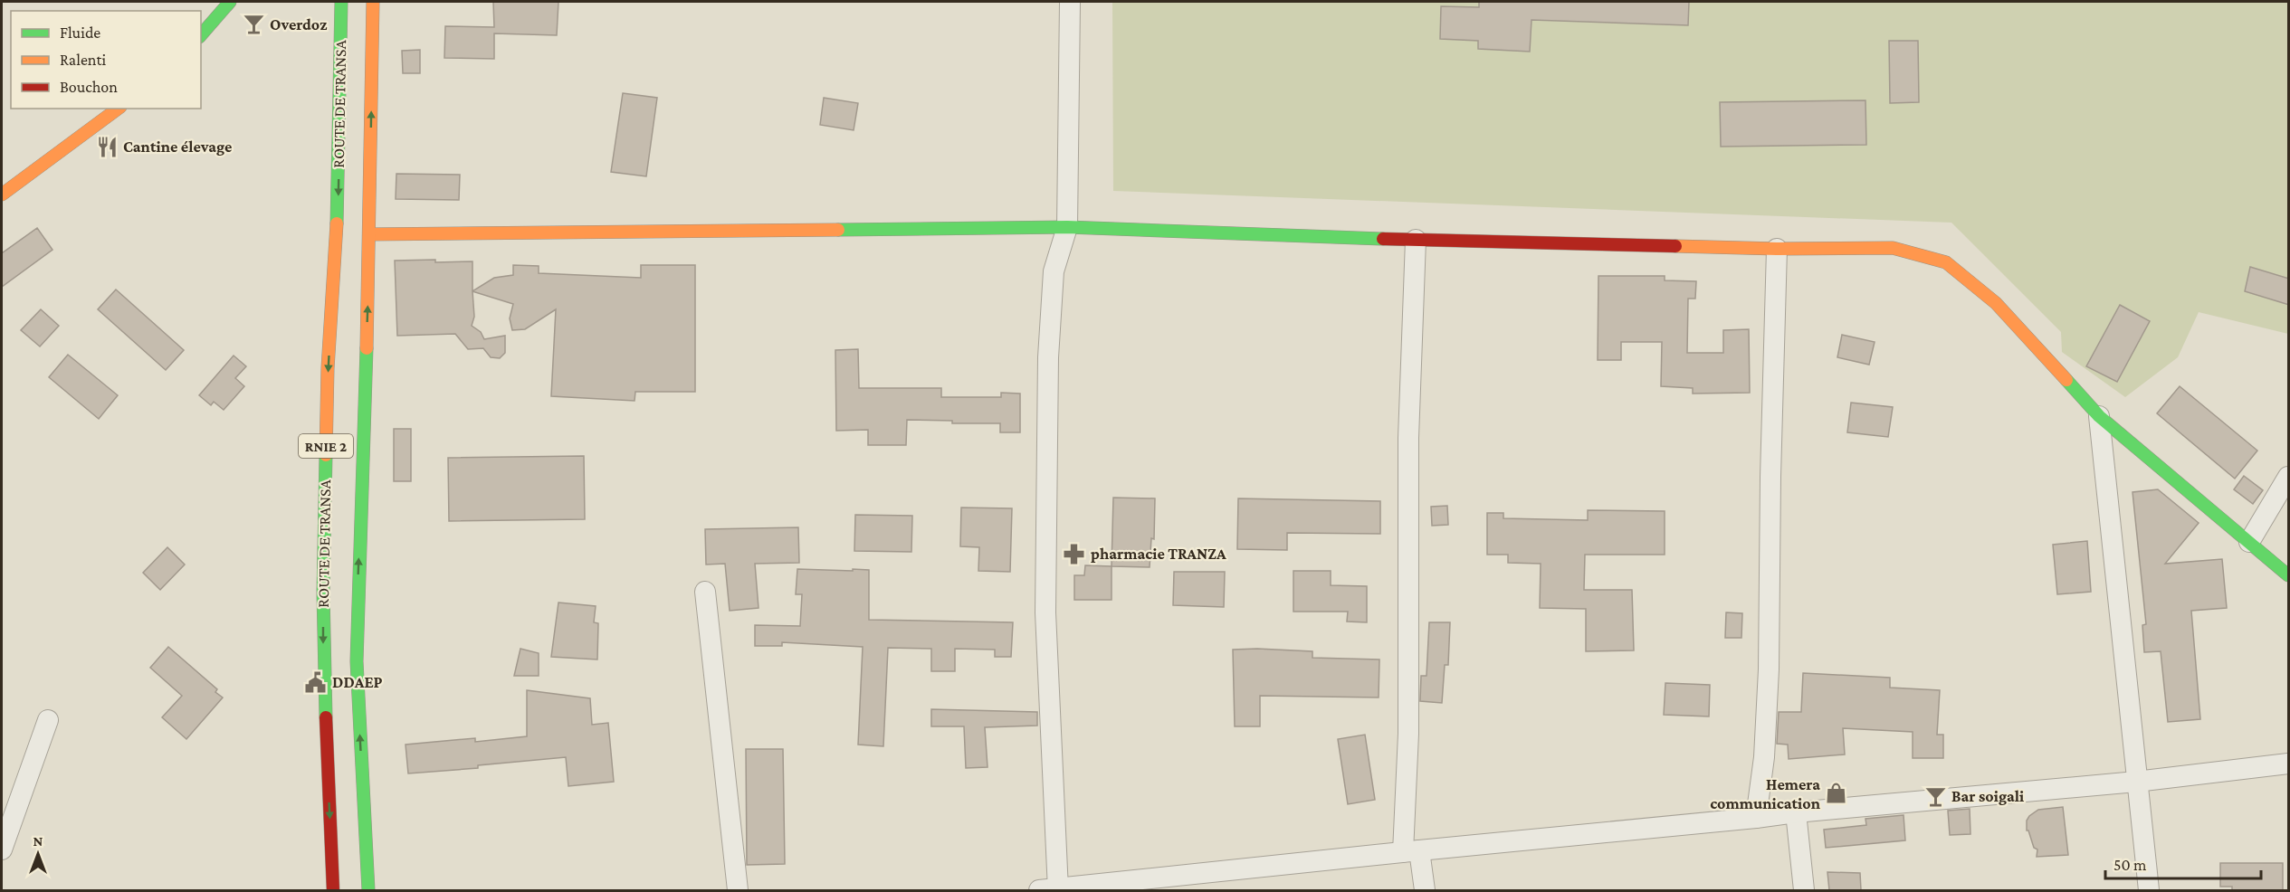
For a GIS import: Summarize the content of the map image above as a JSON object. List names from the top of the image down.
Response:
{
  "streets": {
    "street": ["ROUTE DE TRANSA", "RNIE 2"]
  },
  "places": {
    "bar": ["Overdoz", "Bar soigali"],
    "restaurant": ["Cantine élevage"],
    "pharmacy": ["pharmacie TRANZA"],
    "public building": ["DDAEP"],
    "shop": ["Hemera communication"]
  },
  "legend": ["Fluide", "Ralenti", "Bouchon"],
  "scale_bar": "50 m",
  "north": "top"
}
